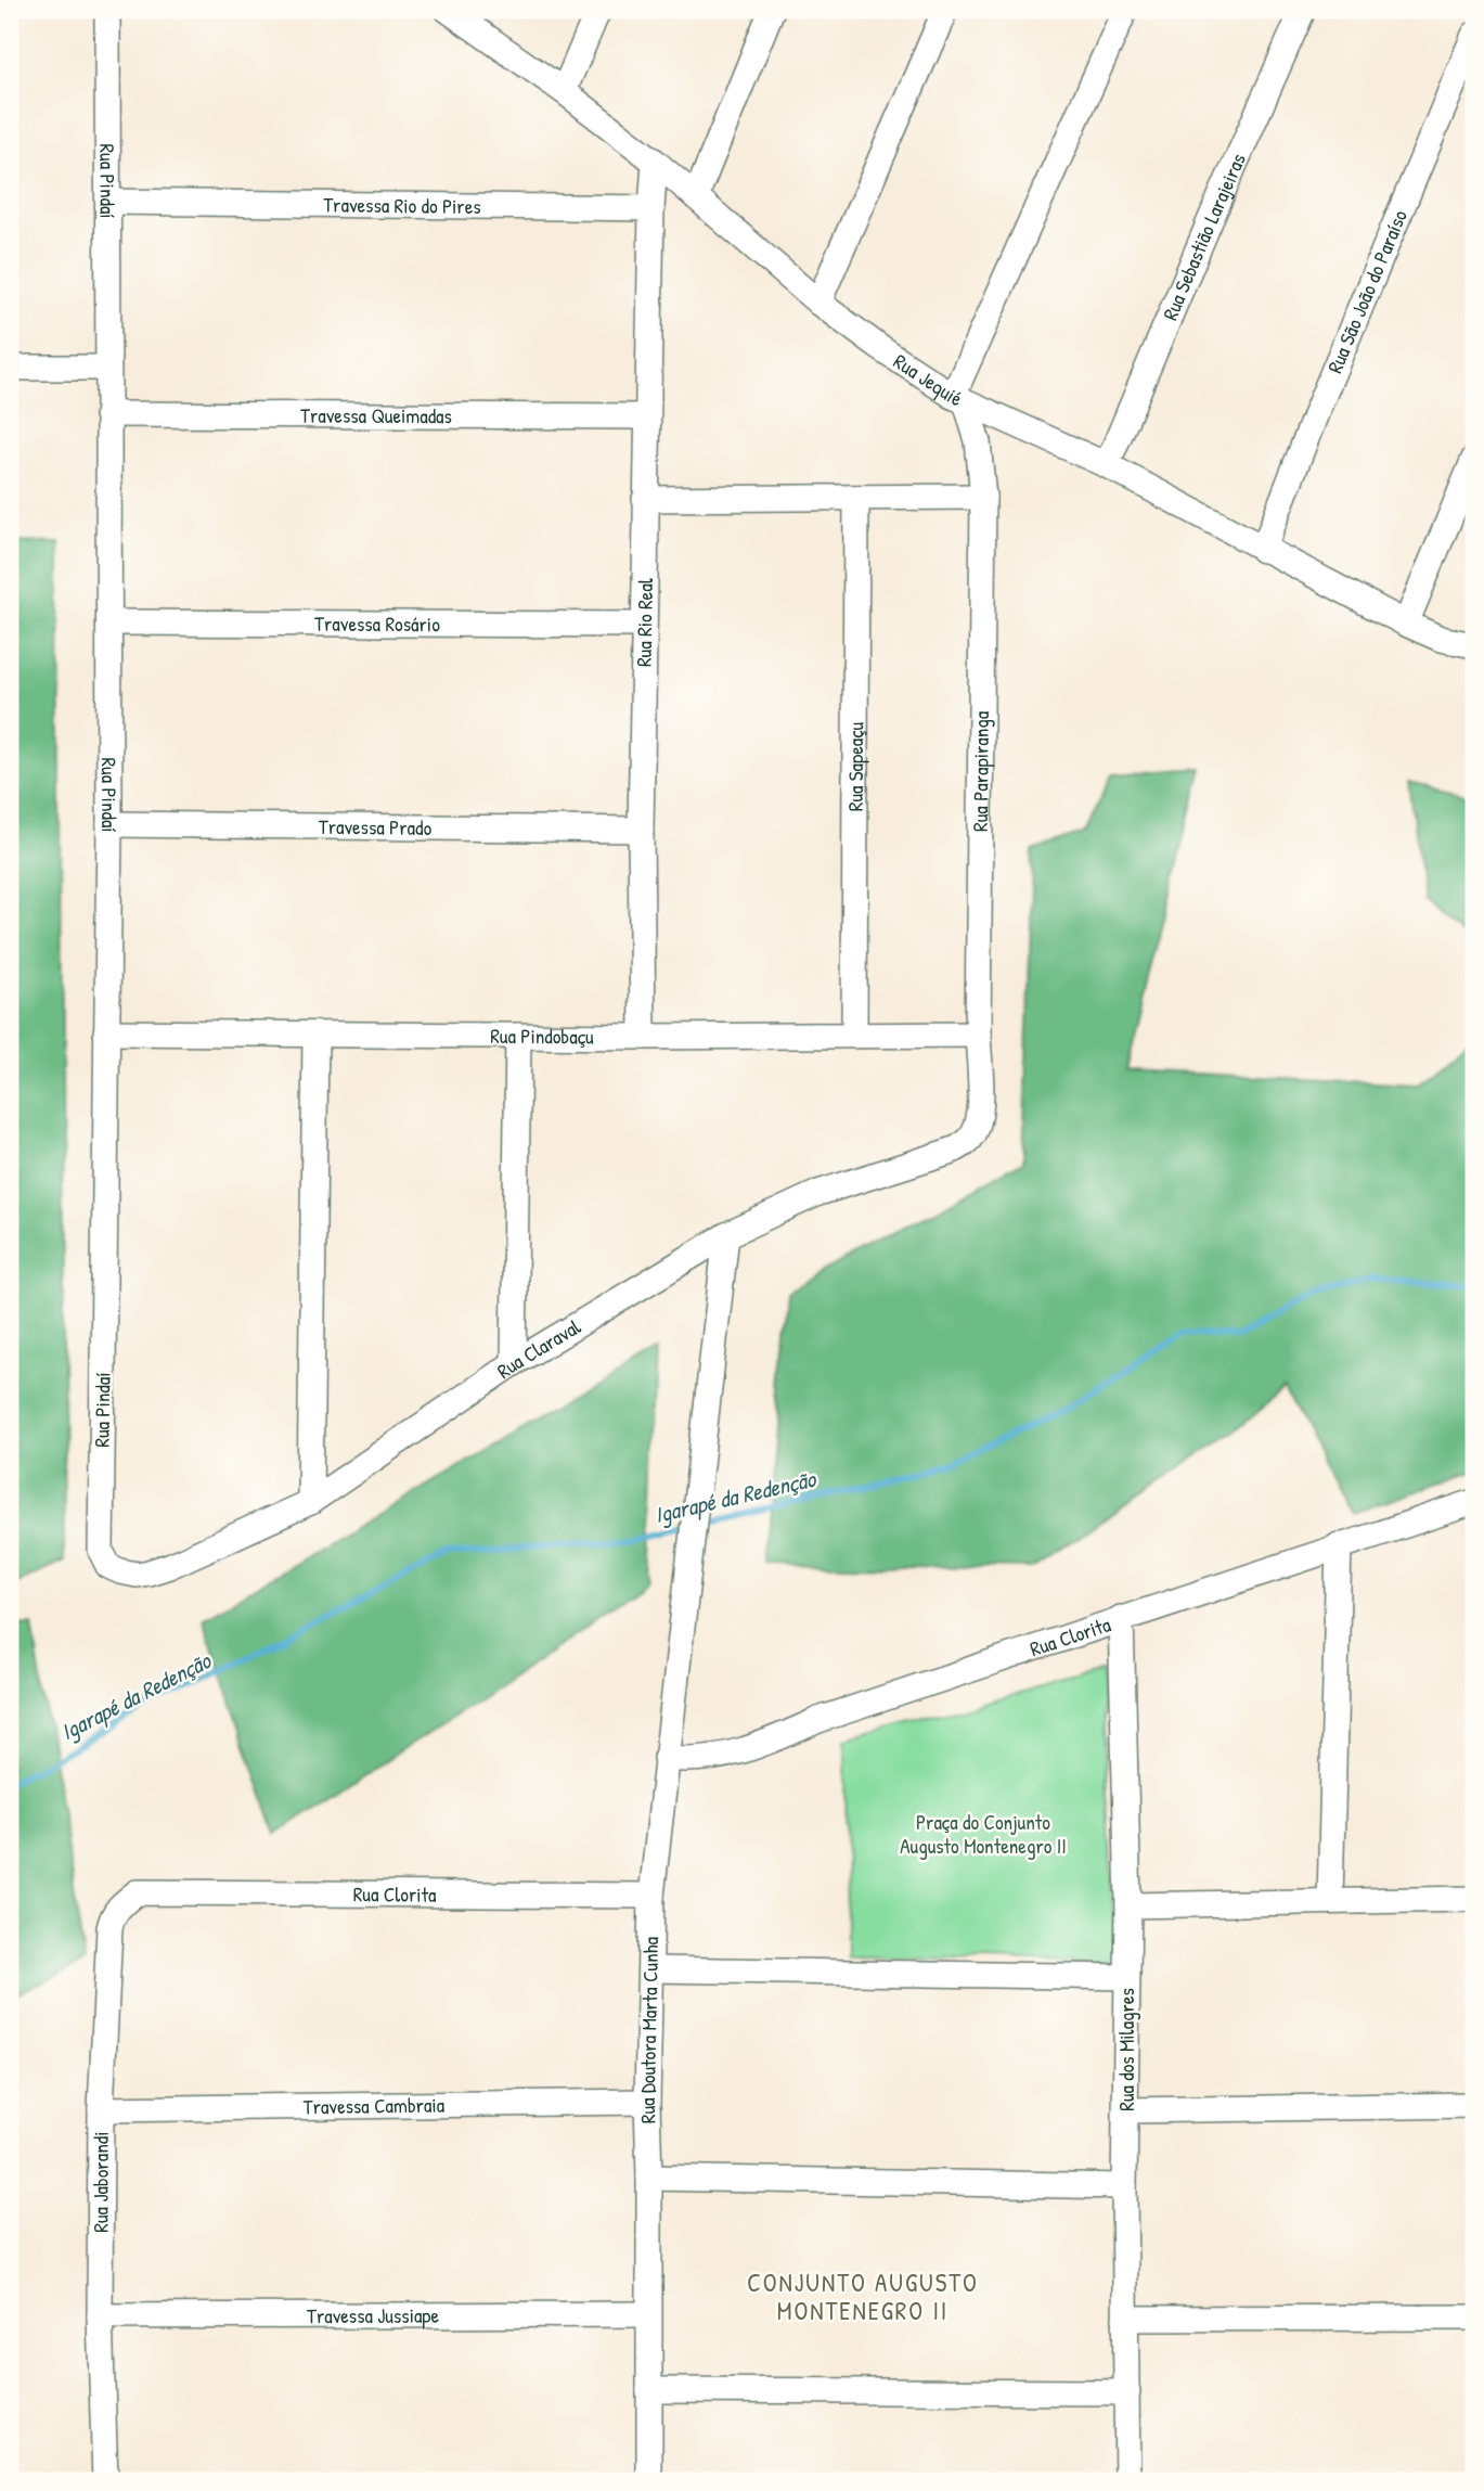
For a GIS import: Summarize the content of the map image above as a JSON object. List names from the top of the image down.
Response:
{
  "streets": {
    "street": [
      "Rua Pindaí",
      "Travessa Rio do Pires",
      "Rua Sebastião Larajeiras",
      "Rua São João do Paraíso",
      "Rua Jequié",
      "Travessa Queimadas",
      "Rua Rio Real",
      "Travessa Rosário",
      "Rua Sapeaçu",
      "Rua Parapiranga",
      "Travessa Prado",
      "Rua Pindobaçu",
      "Rua Claraval",
      "Rua Clorita",
      "Rua Doutora Marta Cunha",
      "Rua dos Milagres",
      "Travessa Cambraia",
      "Rua Jaborandi",
      "Travessa Jussiape"
    ]
  },
  "crossings": [
    ["Rua Pindaí", "Travessa Rio do Pires"],
    ["Rua Pindaí", "Travessa Queimadas"],
    ["Rua Pindaí", "Travessa Rosário"],
    ["Rua Pindaí", "Travessa Prado"],
    ["Rua Pindaí", "Rua Pindobaçu"],
    ["Rua Pindaí", "Rua Claraval"],
    ["Travessa Rio do Pires", "Rua Rio Real"],
    ["Rua Sebastião Larajeiras", "Rua Jequié"],
    ["Rua São João do Paraíso", "Rua Jequié"],
    ["Rua Jequié", "Rua Parapiranga"],
    ["Travessa Queimadas", "Rua Rio Real"],
    ["Rua Rio Real", "Travessa Rosário"],
    ["Rua Rio Real", "Travessa Prado"],
    ["Rua Rio Real", "Rua Pindobaçu"],
    ["Rua Sapeaçu", "Rua Pindobaçu"],
    ["Rua Parapiranga", "Rua Pindobaçu"],
    ["Rua Parapiranga", "Rua Claraval"],
    ["Rua Claraval", "Rua Doutora Marta Cunha"],
    ["Rua Clorita", "Rua Doutora Marta Cunha"],
    ["Rua Clorita", "Rua dos Milagres"],
    ["Rua Clorita", "Rua Jaborandi"],
    ["Rua Doutora Marta Cunha", "Travessa Cambraia"],
    ["Rua Doutora Marta Cunha", "Travessa Jussiape"],
    ["Travessa Cambraia", "Rua Jaborandi"],
    ["Rua Jaborandi", "Travessa Jussiape"]
  ],
  "districts": ["CONJUNTO AUGUSTO MONTENEGRO II"],
  "water": ["Igarapé da Redenção"],
  "parks": ["Praça do Conjunto Augusto Montenegro II"]
}
